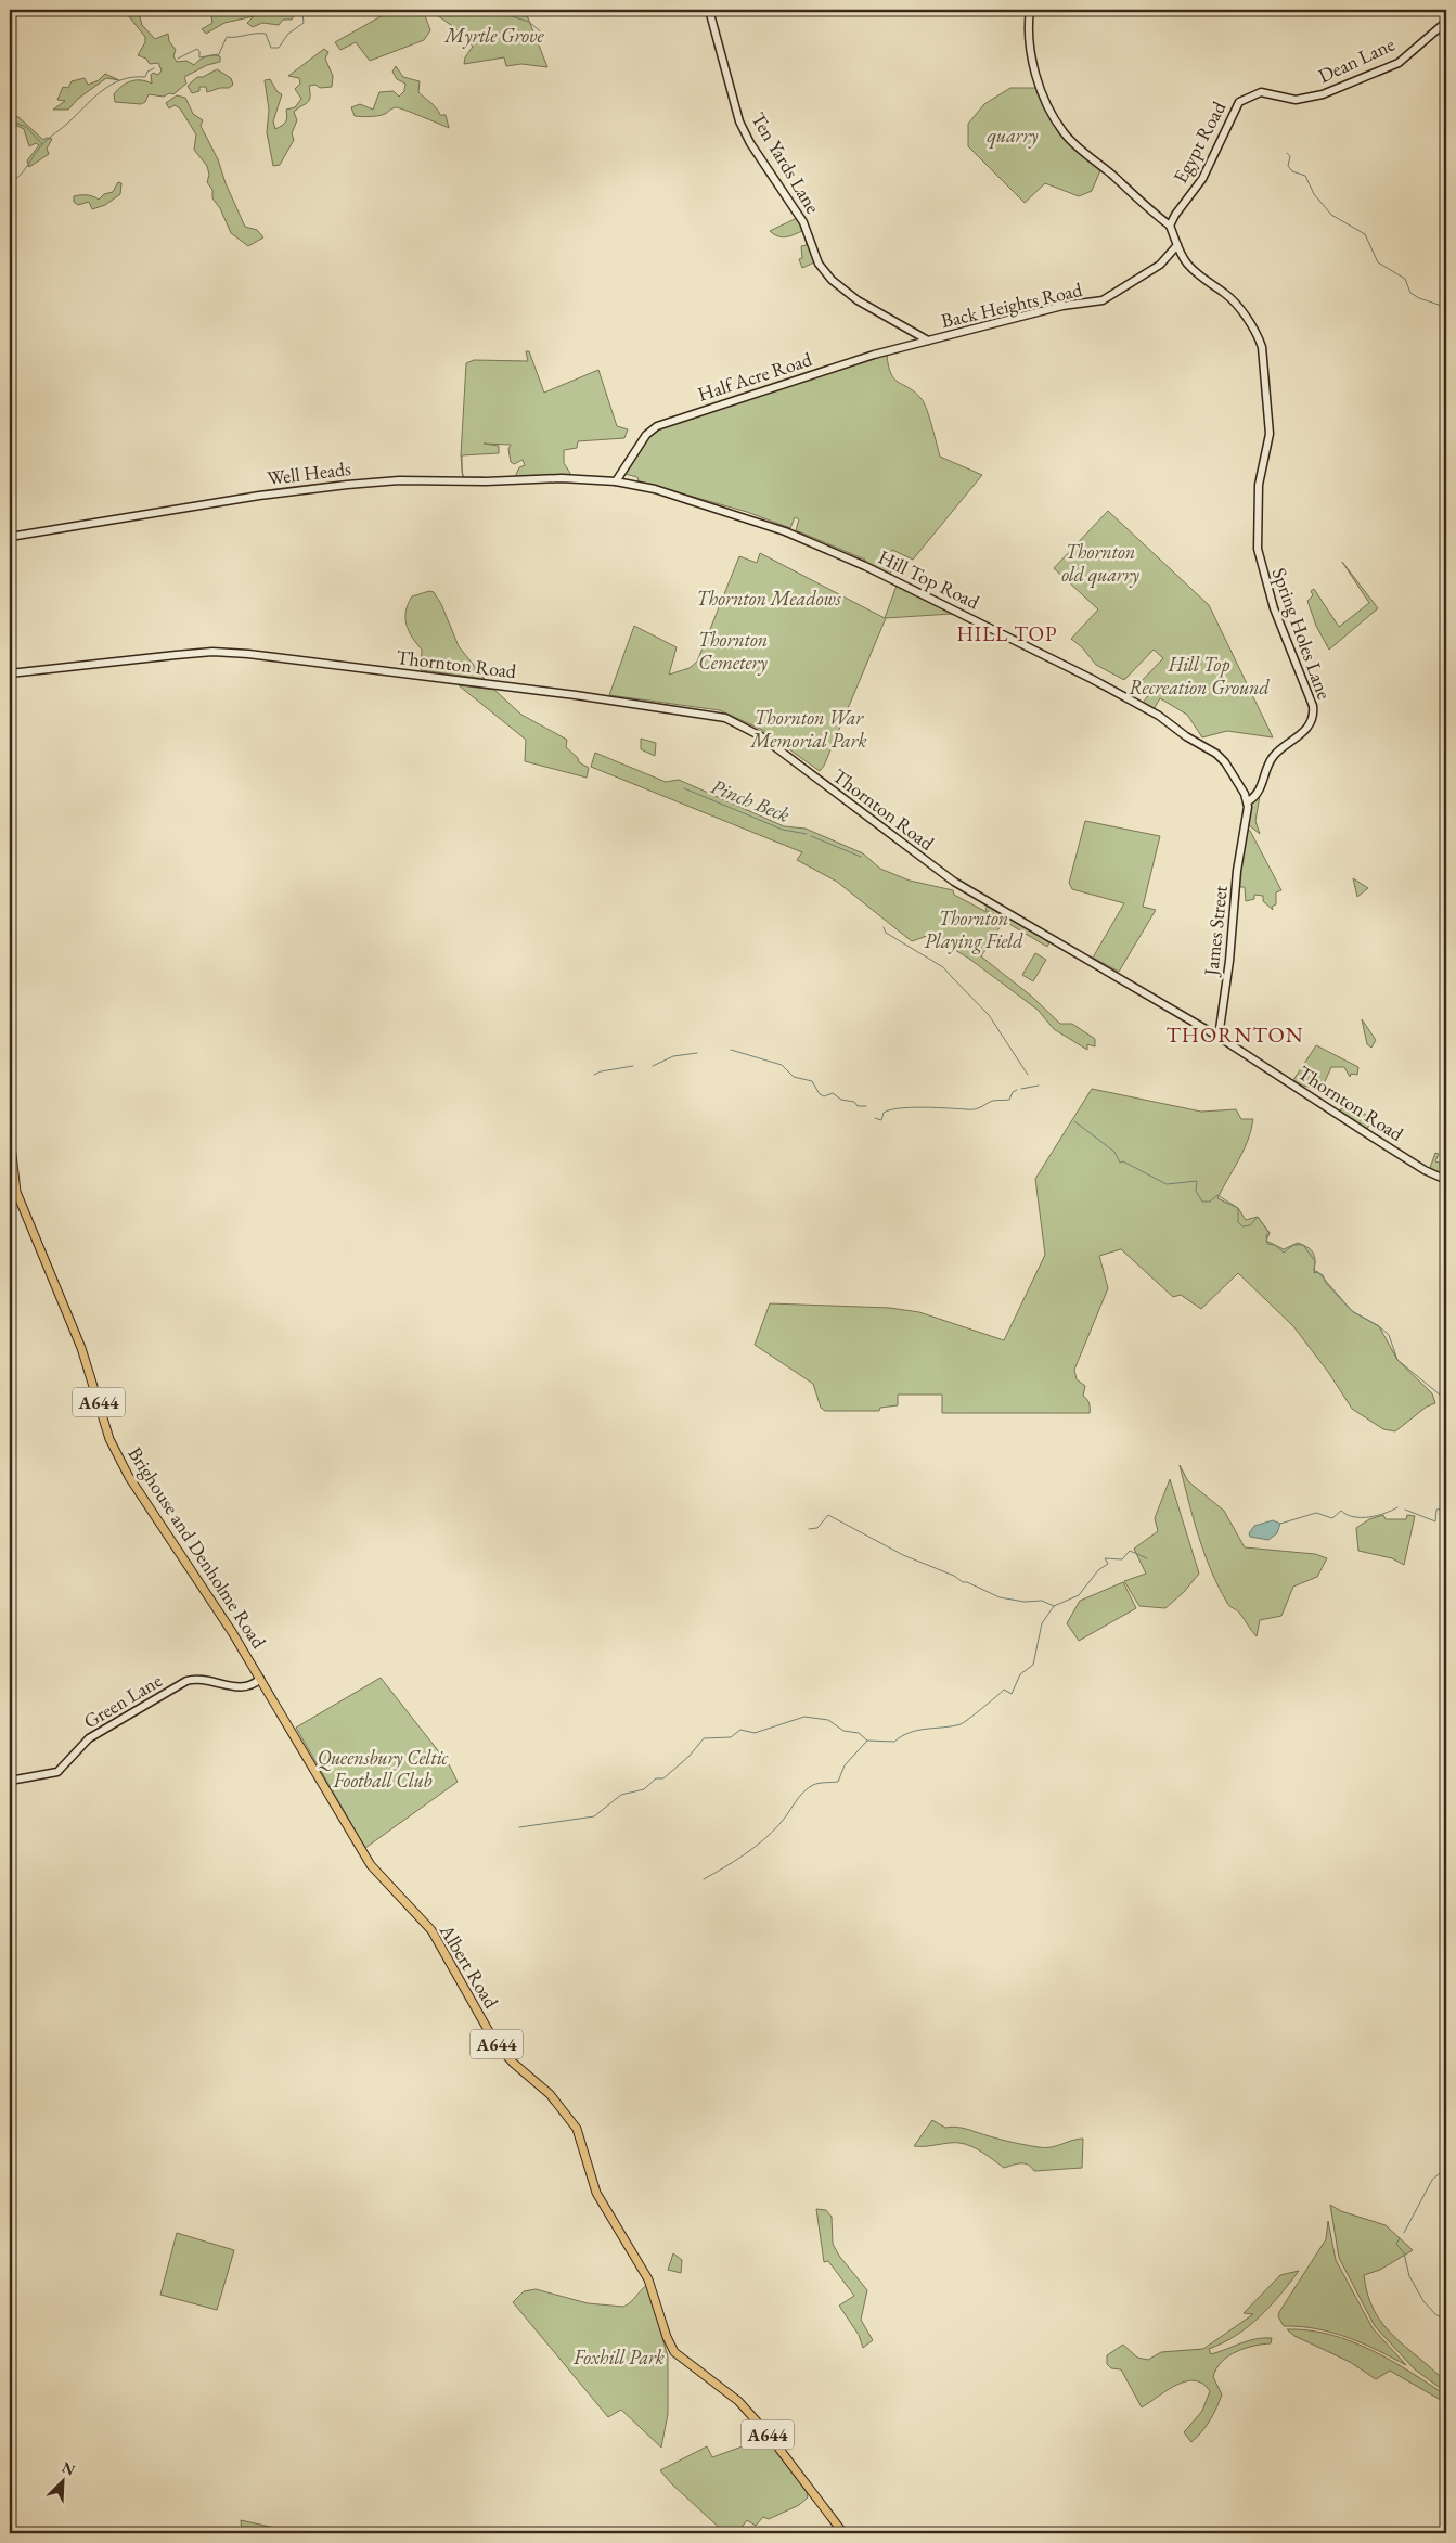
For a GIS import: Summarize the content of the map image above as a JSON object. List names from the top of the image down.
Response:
{
  "streets": {
    "main road": ["A644", "Brighouse and Denholme Road", "Albert Road"],
    "street": [
      "Dean Lane",
      "Egypt Road",
      "Ten Yards Lane",
      "Back Heights Road",
      "Half Acre Road",
      "Well Heads",
      "Hill Top Road",
      "Spring Holes Lane",
      "Thornton Road",
      "James Street",
      "Green Lane"
    ]
  },
  "crossings": [
    ["Dean Lane", "Egypt Road"],
    ["Egypt Road", "Spring Holes Lane"],
    ["Ten Yards Lane", "Back Heights Road"],
    ["Ten Yards Lane", "Half Acre Road"],
    ["Back Heights Road", "Half Acre Road"],
    ["Back Heights Road", "Spring Holes Lane"],
    ["Half Acre Road", "Well Heads"],
    ["Half Acre Road", "Hill Top Road"],
    ["Well Heads", "Hill Top Road"],
    ["Hill Top Road", "Spring Holes Lane"],
    ["Hill Top Road", "James Street"],
    ["Spring Holes Lane", "James Street"],
    ["Thornton Road", "James Street"],
    ["Brighouse and Denholme Road", "Green Lane"],
    ["Brighouse and Denholme Road", "Albert Road"]
  ],
  "districts": ["HILL TOP", "THORNTON"],
  "water": ["Pinch Beck"],
  "parks": [
    "Myrtle Grove",
    "quarry",
    "Thornton old quarry",
    "Thornton Meadows",
    "Thornton Cemetery",
    "Hill Top Recreation Ground",
    "Thornton War Memorial Park",
    "Thornton Playing Field",
    "Queensbury Celtic Football Club",
    "Foxhill Park"
  ],
  "north": "top right"
}
